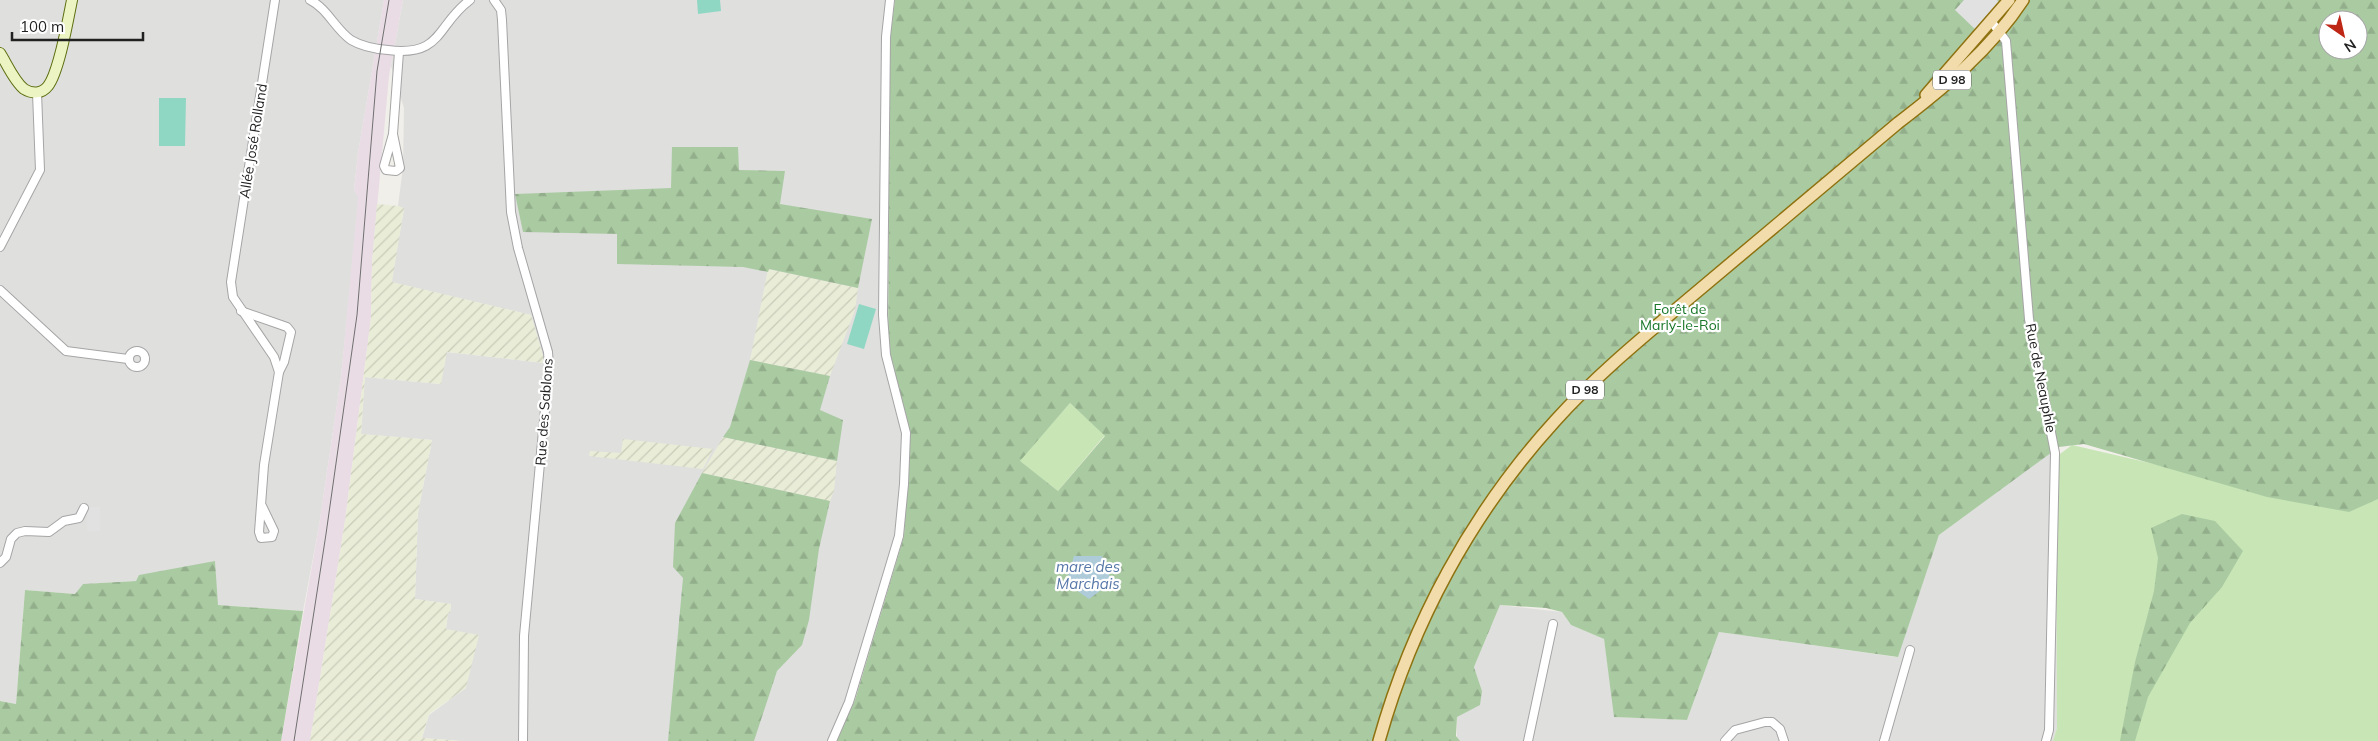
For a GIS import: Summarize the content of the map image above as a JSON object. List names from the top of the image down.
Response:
{
  "streets": {
    "main road": ["D 98"],
    "street": ["Allée José Rolland", "Rue de Neauphle", "Rue des Sablons"]
  },
  "crossings": [
    ["D 98", "Rue de Neauphle"]
  ],
  "water": ["mare des Marchais"],
  "parks": ["Forêt de Marly-le-Roi"],
  "scale_bar": "100 m",
  "north": "bottom right"
}
